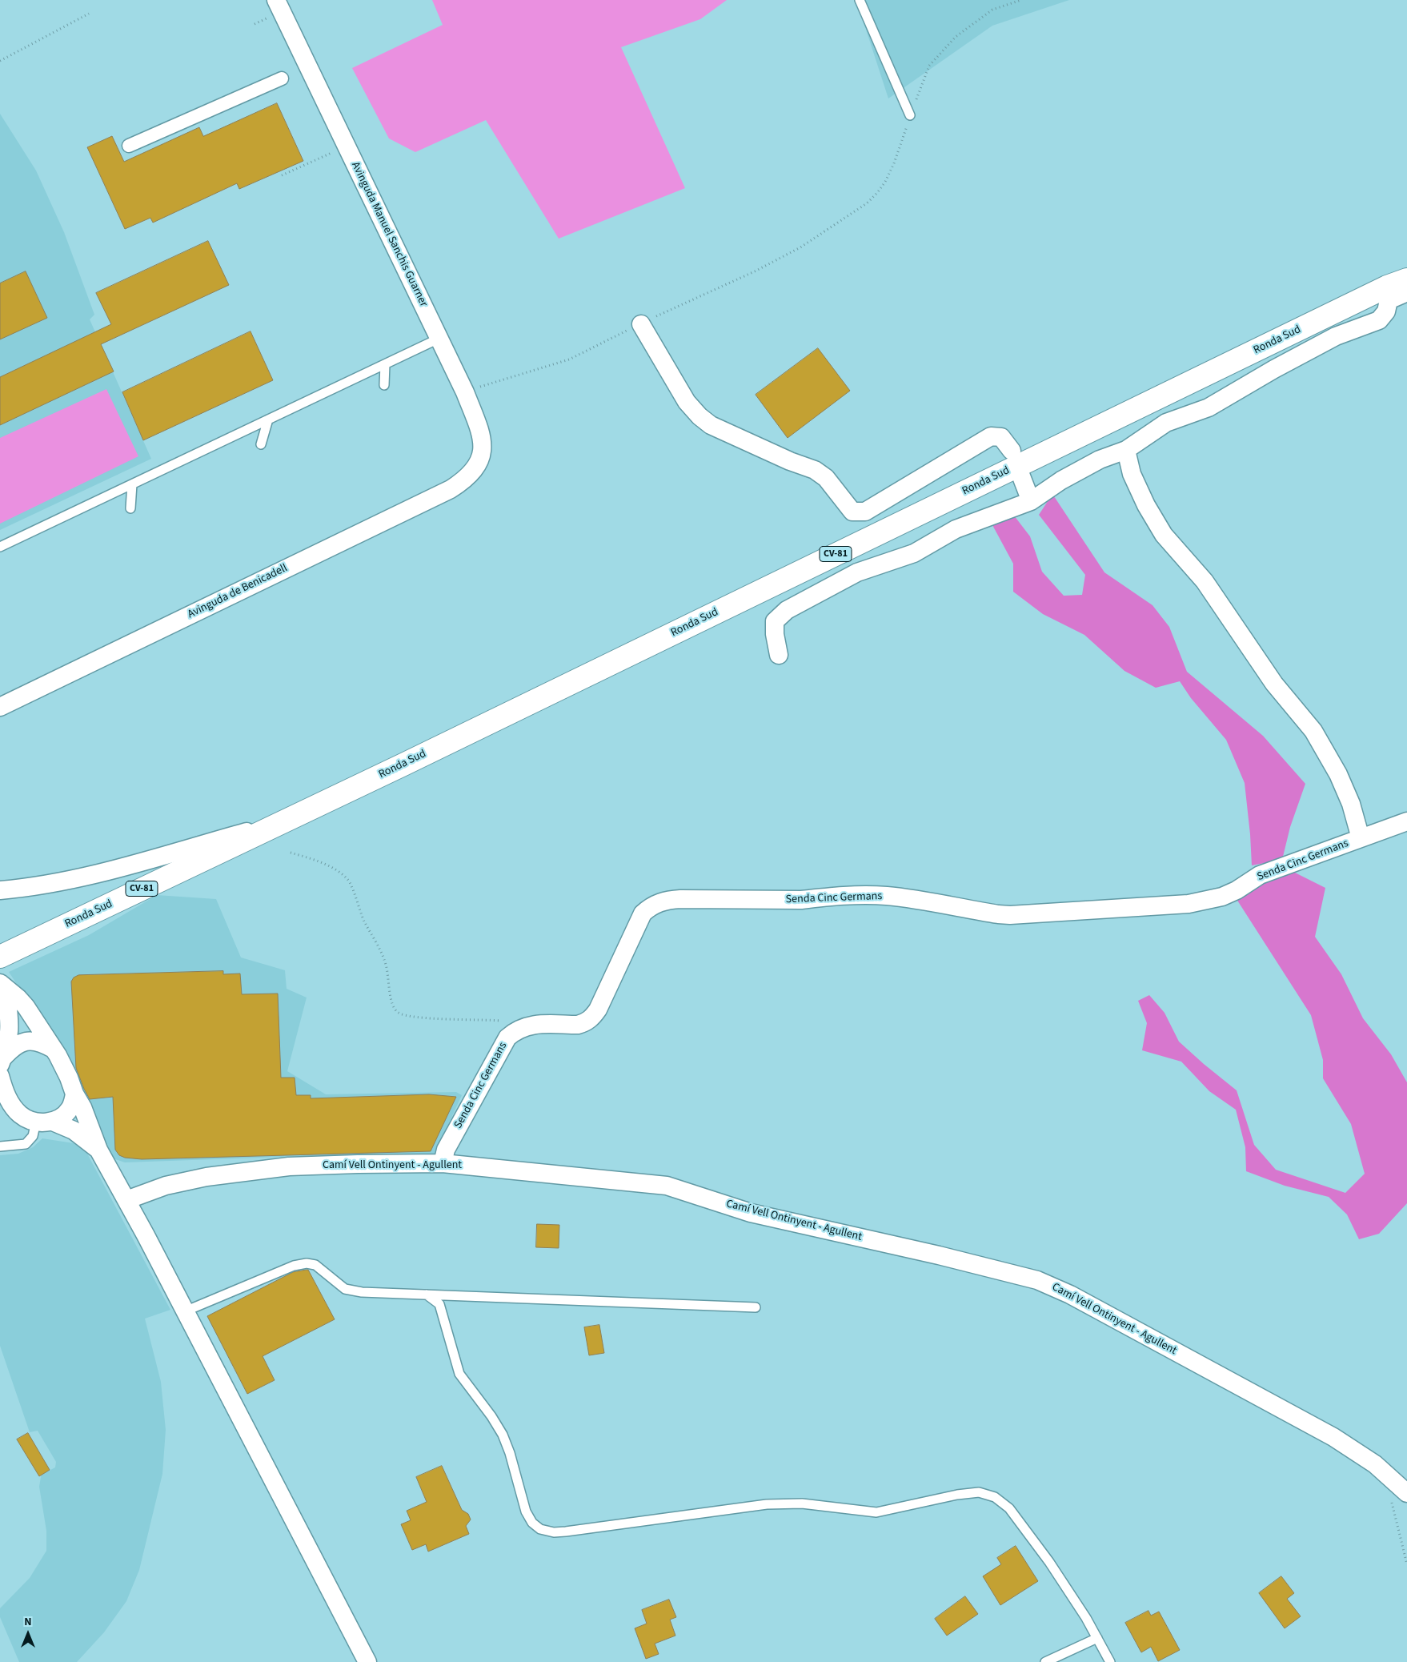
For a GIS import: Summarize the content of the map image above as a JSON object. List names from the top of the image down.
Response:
{
  "streets": {
    "main road": ["Ronda Sud", "CV-81"],
    "street": [
      "Avinguda Manuel Sanchis Guarner",
      "Avinguda de Benicadell",
      "Senda Cinc Germans",
      "Camí Vell Ontinyent - Agullent"
    ]
  },
  "crossings": [
    ["Avinguda Manuel Sanchis Guarner", "Avinguda de Benicadell"],
    ["Ronda Sud", "CV-81"],
    ["Senda Cinc Germans", "Camí Vell Ontinyent - Agullent"]
  ],
  "north": "top"
}
